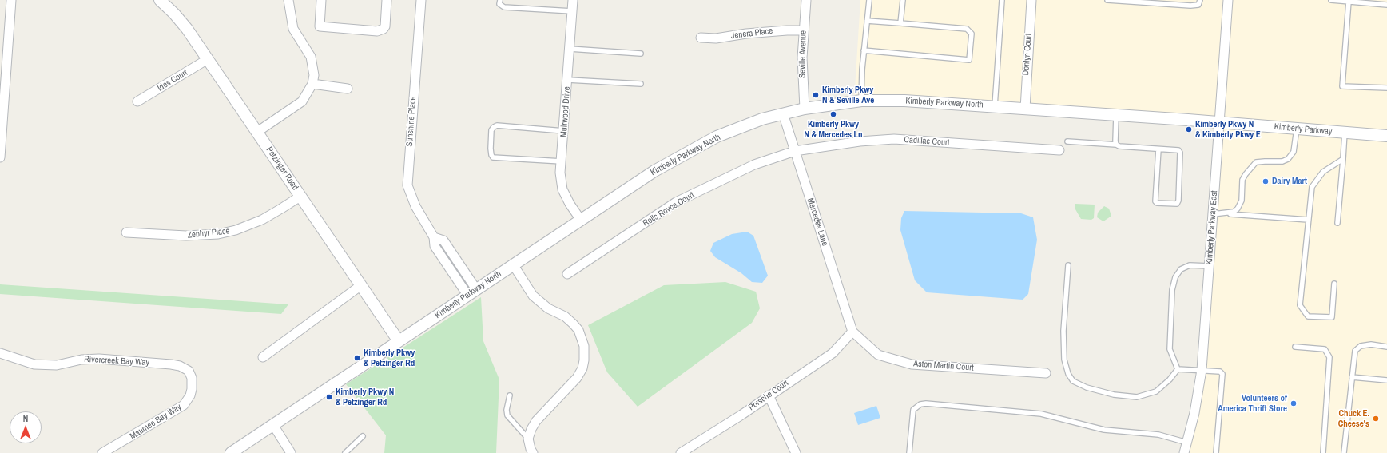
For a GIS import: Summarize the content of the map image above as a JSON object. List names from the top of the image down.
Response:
{
  "streets": {
    "street": [
      "Jenera Place",
      "Seville Avenue",
      "Donlyn Court",
      "Ides Court",
      "Kimberly Parkway North",
      "Muirwood Drive",
      "Sunshine Place",
      "Kimberly Parkway",
      "Cadillac Court",
      "Petzinger Road",
      "Rolls Royce Court",
      "Mercedes Lane",
      "Kimberly Parkway East",
      "Zephyr Place",
      "Rivercreek Bay Way",
      "Aston Martin Court",
      "Porsche Court",
      "Maumee Bay Way"
    ]
  },
  "crossings": [
    ["Jenera Place", "Seville Avenue"],
    ["Seville Avenue", "Kimberly Parkway North"],
    ["Donlyn Court", "Kimberly Parkway North"],
    ["Ides Court", "Petzinger Road"],
    ["Kimberly Parkway North", "Muirwood Drive"],
    ["Kimberly Parkway North", "Sunshine Place"],
    ["Kimberly Parkway North", "Kimberly Parkway"],
    ["Kimberly Parkway North", "Petzinger Road"],
    ["Kimberly Parkway North", "Mercedes Lane"],
    ["Kimberly Parkway North", "Kimberly Parkway East"],
    ["Kimberly Parkway", "Kimberly Parkway East"],
    ["Cadillac Court", "Rolls Royce Court"],
    ["Cadillac Court", "Mercedes Lane"],
    ["Petzinger Road", "Zephyr Place"],
    ["Rolls Royce Court", "Mercedes Lane"],
    ["Mercedes Lane", "Aston Martin Court"],
    ["Mercedes Lane", "Porsche Court"],
    ["Rivercreek Bay Way", "Maumee Bay Way"],
    ["Aston Martin Court", "Porsche Court"]
  ],
  "places": [
    "Kimberly Pkwy N & Seville Ave",
    "Kimberly Pkwy N & Mercedes Ln",
    "Kimberly Pkwy N & Kimberly Pkwy E",
    "Dairy Mart",
    "Kimberly Pkwy & Petzinger Rd",
    "Kimberly Pkwy N & Petzinger Rd",
    "Volunteers of America Thrift Store",
    "Chuck E. Cheese's"
  ],
  "north": "top"
}
